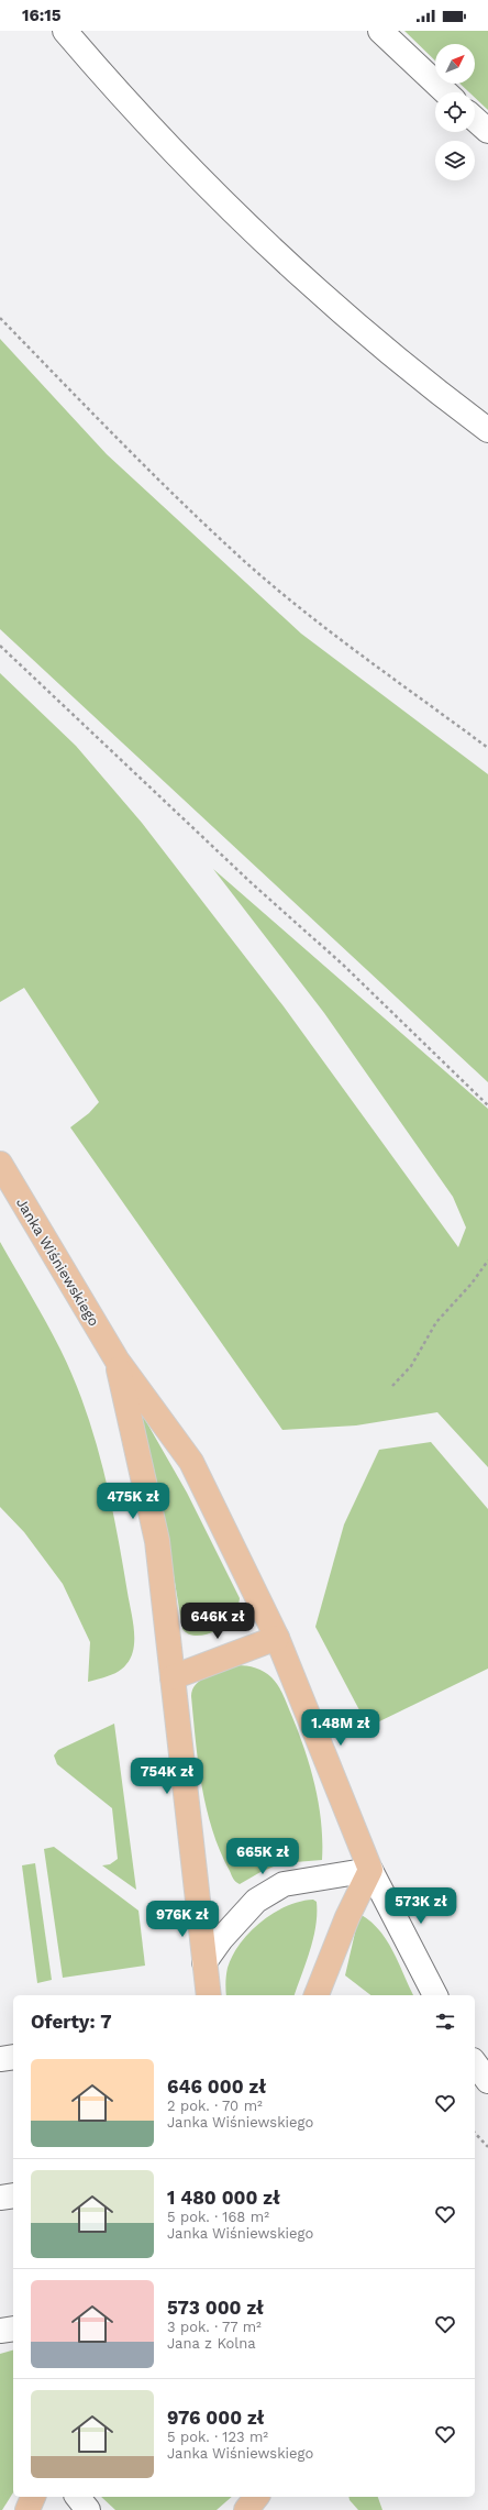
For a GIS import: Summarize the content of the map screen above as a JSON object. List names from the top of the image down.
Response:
{
  "streets": {
    "main road": ["Janka Wiśniewskiego"]
  },
  "north": "top right",
  "page": {
    "status": "16:15",
    "price": [
      "475K zł",
      "646K zł",
      "1.48M zł",
      "754K zł",
      "665K zł",
      "573K zł",
      "976K zł"
    ],
    "heading": "Oferty: 7",
    "list": [
      {
        "name": "646 000 zł",
        "note": "2 pok. · 70 m² · Janka Wiśniewskiego"
      },
      {
        "name": "1 480 000 zł",
        "note": "5 pok. · 168 m² · Janka Wiśniewskiego"
      },
      {
        "name": "573 000 zł",
        "note": "3 pok. · 77 m² · Jana z Kolna"
      },
      {
        "name": "976 000 zł",
        "note": "5 pok. · 123 m² · Janka Wiśniewskiego"
      }
    ]
  }
}
